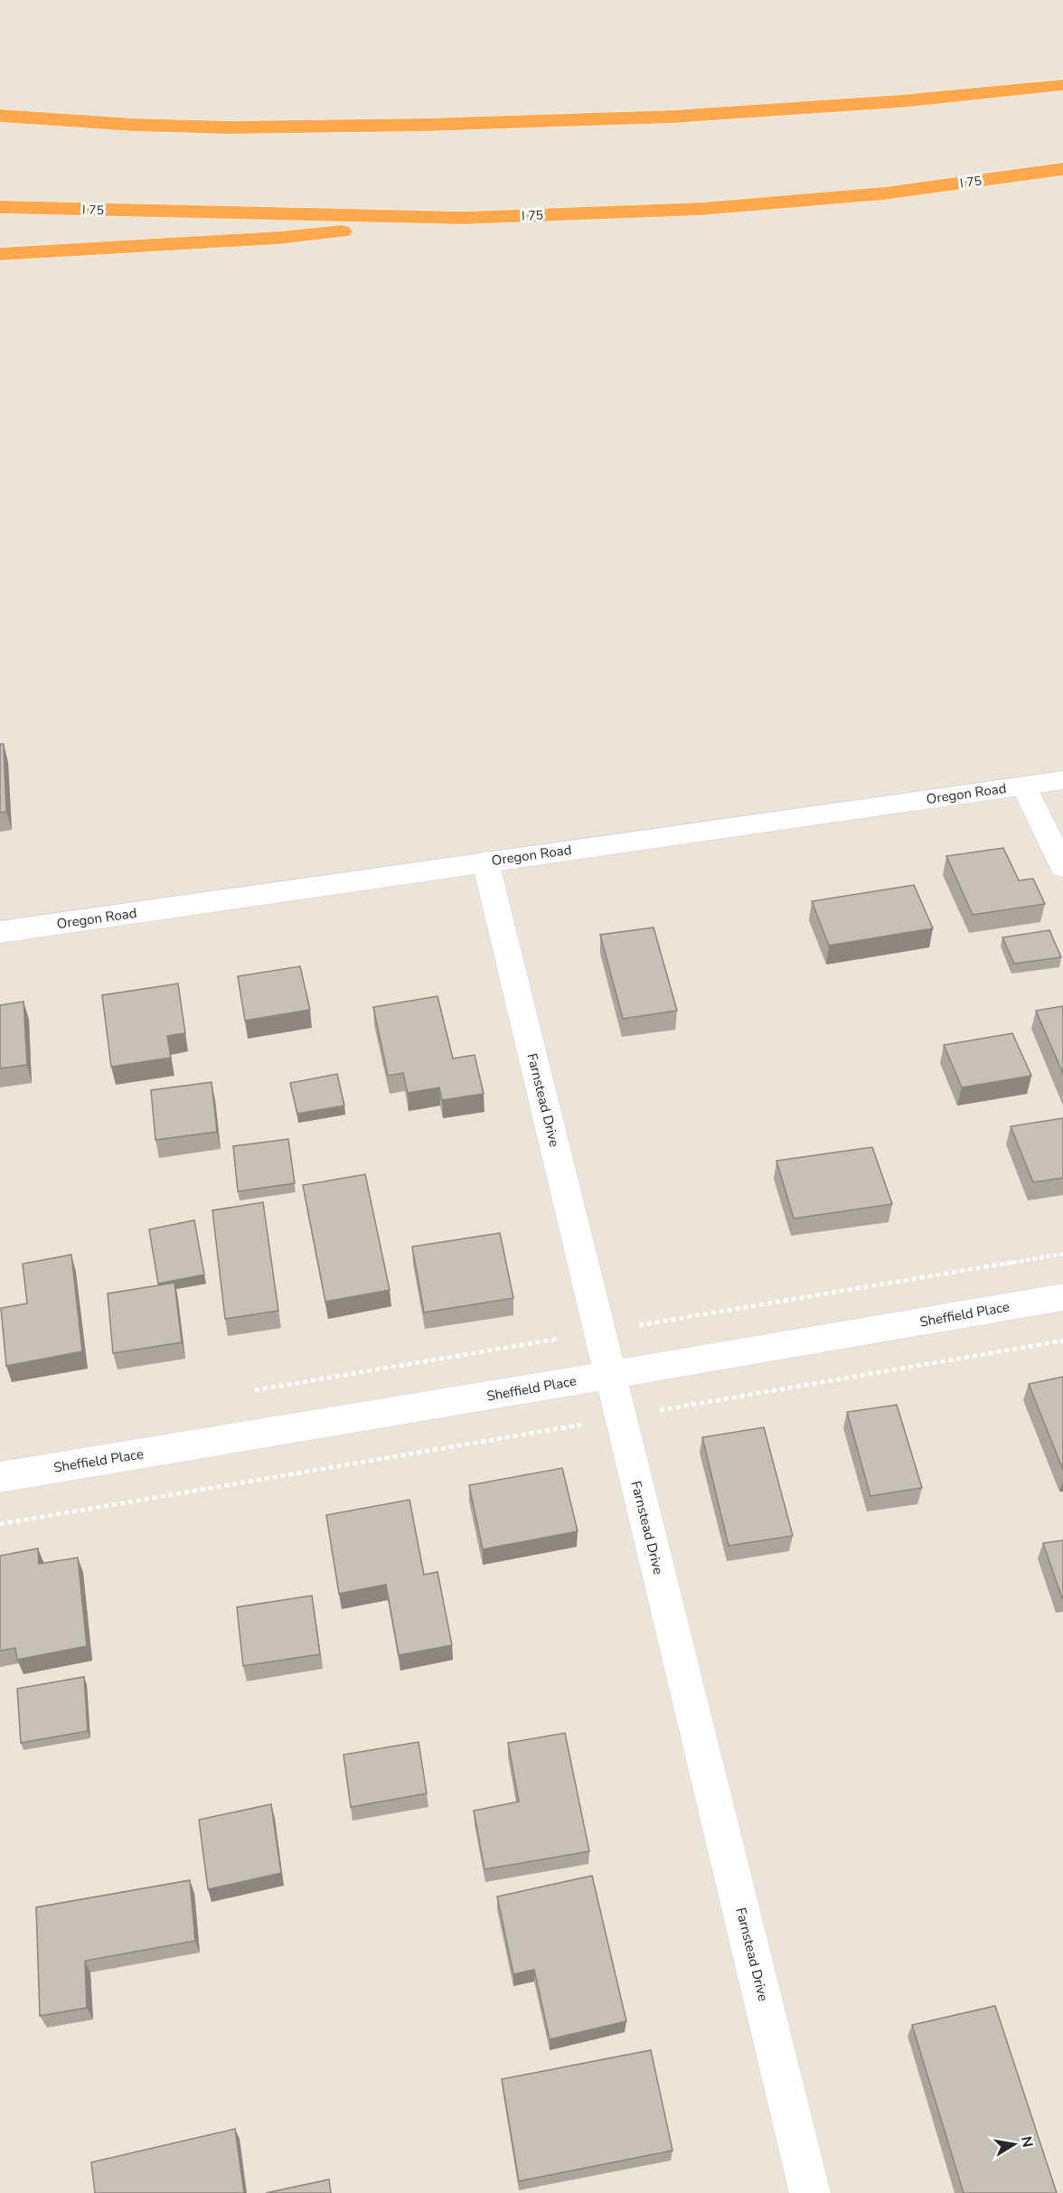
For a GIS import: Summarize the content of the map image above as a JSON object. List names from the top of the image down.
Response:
{
  "streets": {
    "highway": ["I 75"],
    "street": ["Oregon Road", "Farnstead Drive", "Sheffield Place"]
  },
  "crossings": [
    ["Oregon Road", "Farnstead Drive"],
    ["Farnstead Drive", "Sheffield Place"]
  ],
  "north": "right"
}
